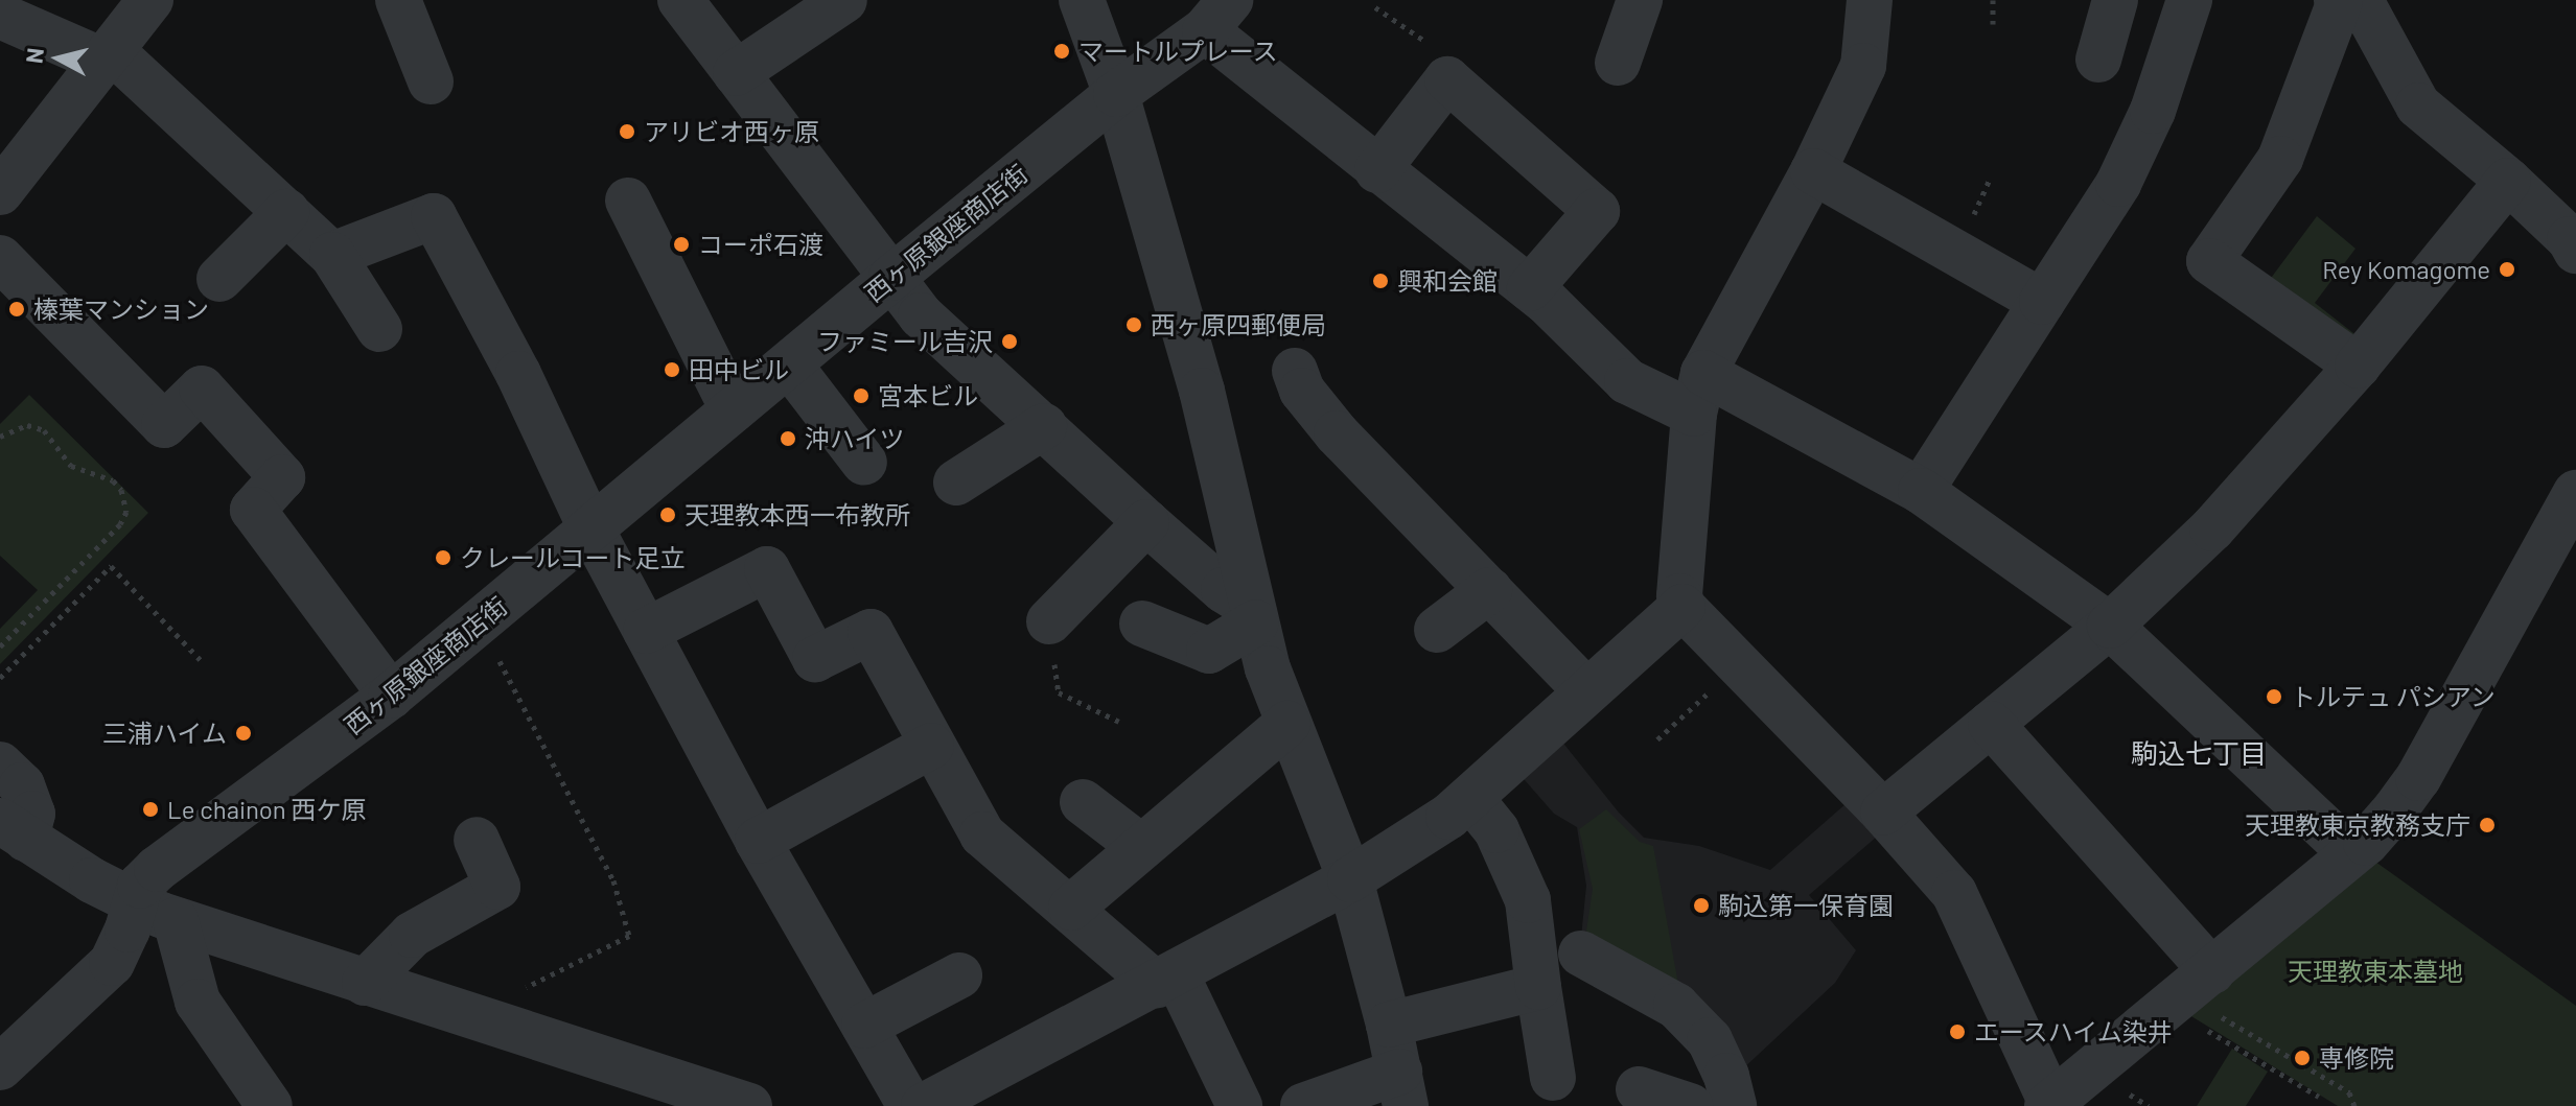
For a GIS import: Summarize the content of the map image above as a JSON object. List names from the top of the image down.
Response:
{
  "streets": {
    "street": ["西ヶ原銀座商店街"]
  },
  "districts": ["駒込七丁目"],
  "parks": ["天理教東本墓地"],
  "places": [
    "マートルプレース",
    "アリビオ西ヶ原",
    "コーポ石渡",
    "Rey Komagome",
    "興和会館",
    "榛葉マンション",
    "西ヶ原四郵便局",
    "ファミール吉沢",
    "田中ビル",
    "宮本ビル",
    "沖ハイツ",
    "天理教本西一布教所",
    "クレールコート足立",
    "トルテュ パシアン",
    "三浦ハイム",
    "Le chainon 西ケ原",
    "天理教東京教務支庁",
    "駒込第一保育園",
    "エースハイム染井",
    "専修院"
  ],
  "north": "left"
}
